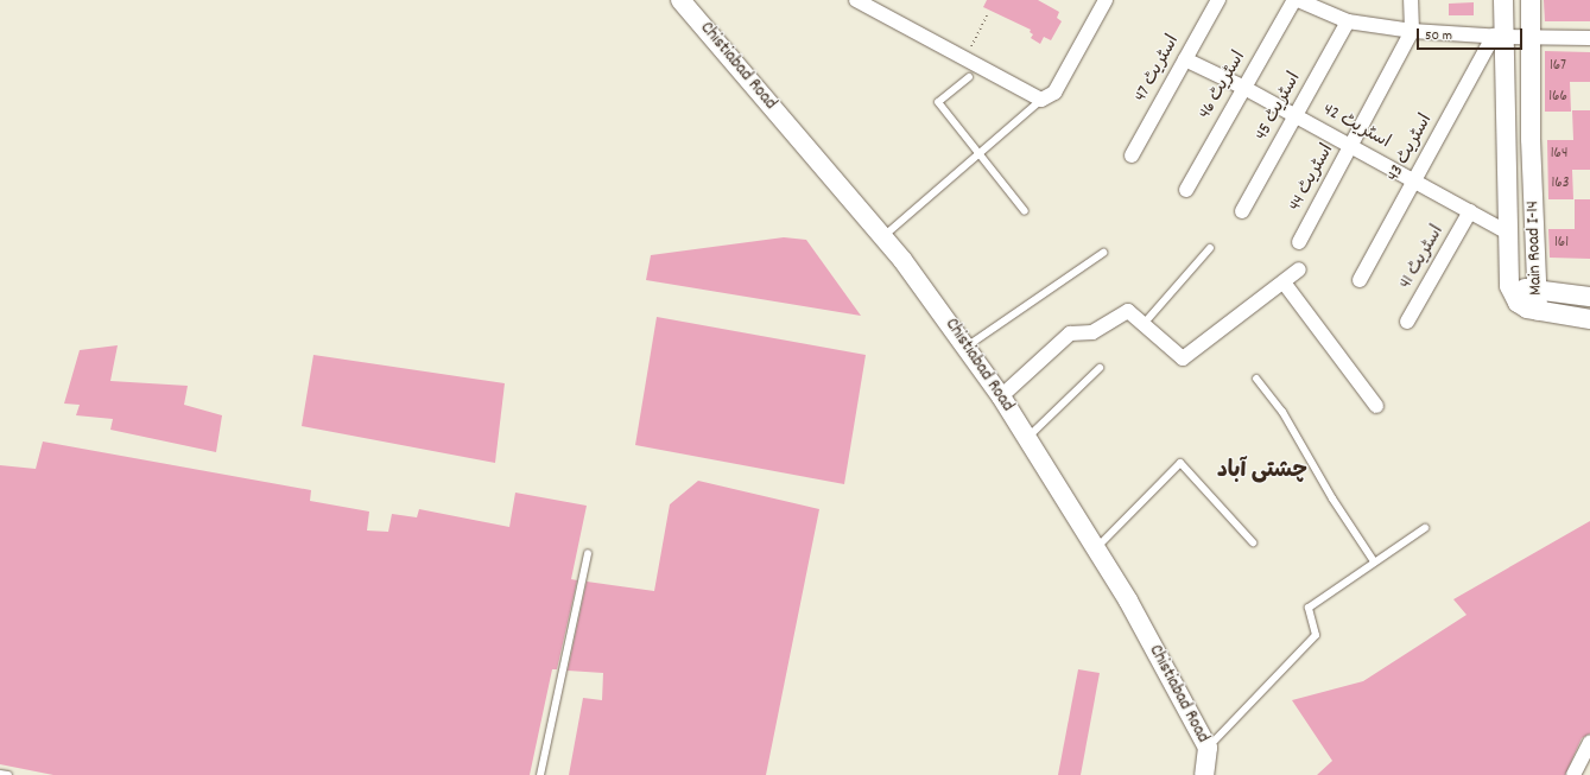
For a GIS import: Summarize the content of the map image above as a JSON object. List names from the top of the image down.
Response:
{
  "streets": {
    "main road": ["Chistiabad Road", "Main Road I-14"],
    "street": [
      "اسٹریٹ 47",
      "اسٹریٹ 46",
      "اسٹریٹ 45",
      "اسٹریٹ 42",
      "اسٹریٹ 43",
      "اسٹریٹ 44",
      "اسٹریٹ 41"
    ]
  },
  "crossings": [
    ["اسٹریٹ 47", "اسٹریٹ 42"],
    ["اسٹریٹ 46", "اسٹریٹ 42"],
    ["اسٹریٹ 45", "اسٹریٹ 42"],
    ["اسٹریٹ 42", "اسٹریٹ 43"],
    ["اسٹریٹ 42", "اسٹریٹ 44"],
    ["اسٹریٹ 42", "Main Road I-14"],
    ["اسٹریٹ 42", "اسٹریٹ 41"],
    ["اسٹریٹ 43", "Main Road I-14"]
  ],
  "districts": ["چشتی آباد"],
  "house_numbers": [
    "167",
    "166",
    "164",
    "163",
    "161"
  ],
  "scale_bar": "50 m"
}
